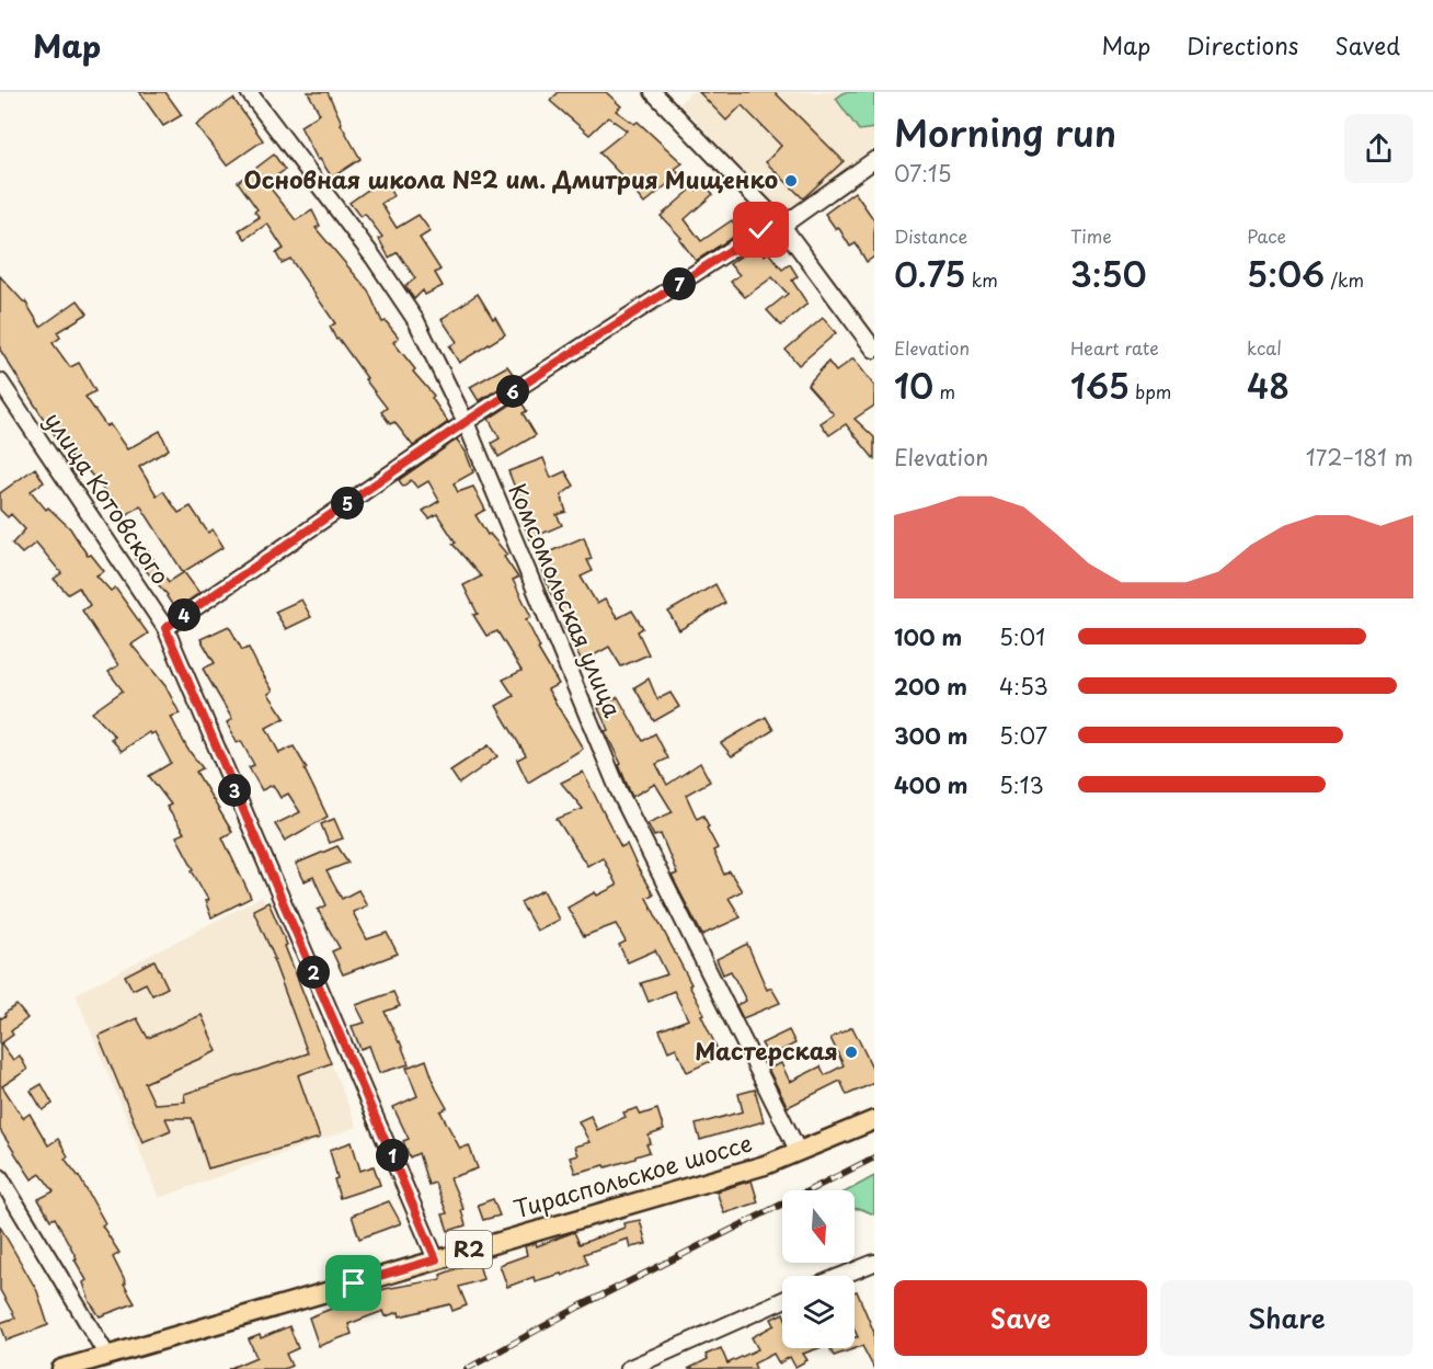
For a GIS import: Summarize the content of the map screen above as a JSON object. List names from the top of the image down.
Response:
{
  "streets": {
    "main road": ["Тираспольское шоссе", "R2"],
    "street": ["улица Котовского", "Комсомольская улица"]
  },
  "crossings": [
    ["улица Котовского", "Тираспольское шоссе"],
    ["Комсомольская улица", "Тираспольское шоссе"]
  ],
  "places": ["Основная школа №2 им. Дмитрия Мищенко", "Мастерская"],
  "north": "bottom",
  "page": {
    "header": "Map",
    "nav": ["Map", "Directions", "Saved"],
    "heading": ["Morning run", "07:15"],
    "stats": [
      ["Distance", "0.75 km"],
      ["Time", "3:50"],
      ["Pace", "5:06 /km"],
      ["Elevation", "10 m"],
      ["Heart rate", "165 bpm"],
      ["kcal", "48"]
    ],
    "pins": [
      "7",
      "6",
      "5",
      "4",
      "3",
      "2",
      "1"
    ],
    "chart": ["Elevation", "172–181 m"],
    "list": [
      {
        "name": "100 m",
        "note": "5:01"
      },
      {
        "name": "200 m",
        "note": "4:53"
      },
      {
        "name": "300 m",
        "note": "5:07"
      },
      {
        "name": "400 m",
        "note": "5:13"
      }
    ],
    "buttons": ["Save", "Share"]
  }
}
